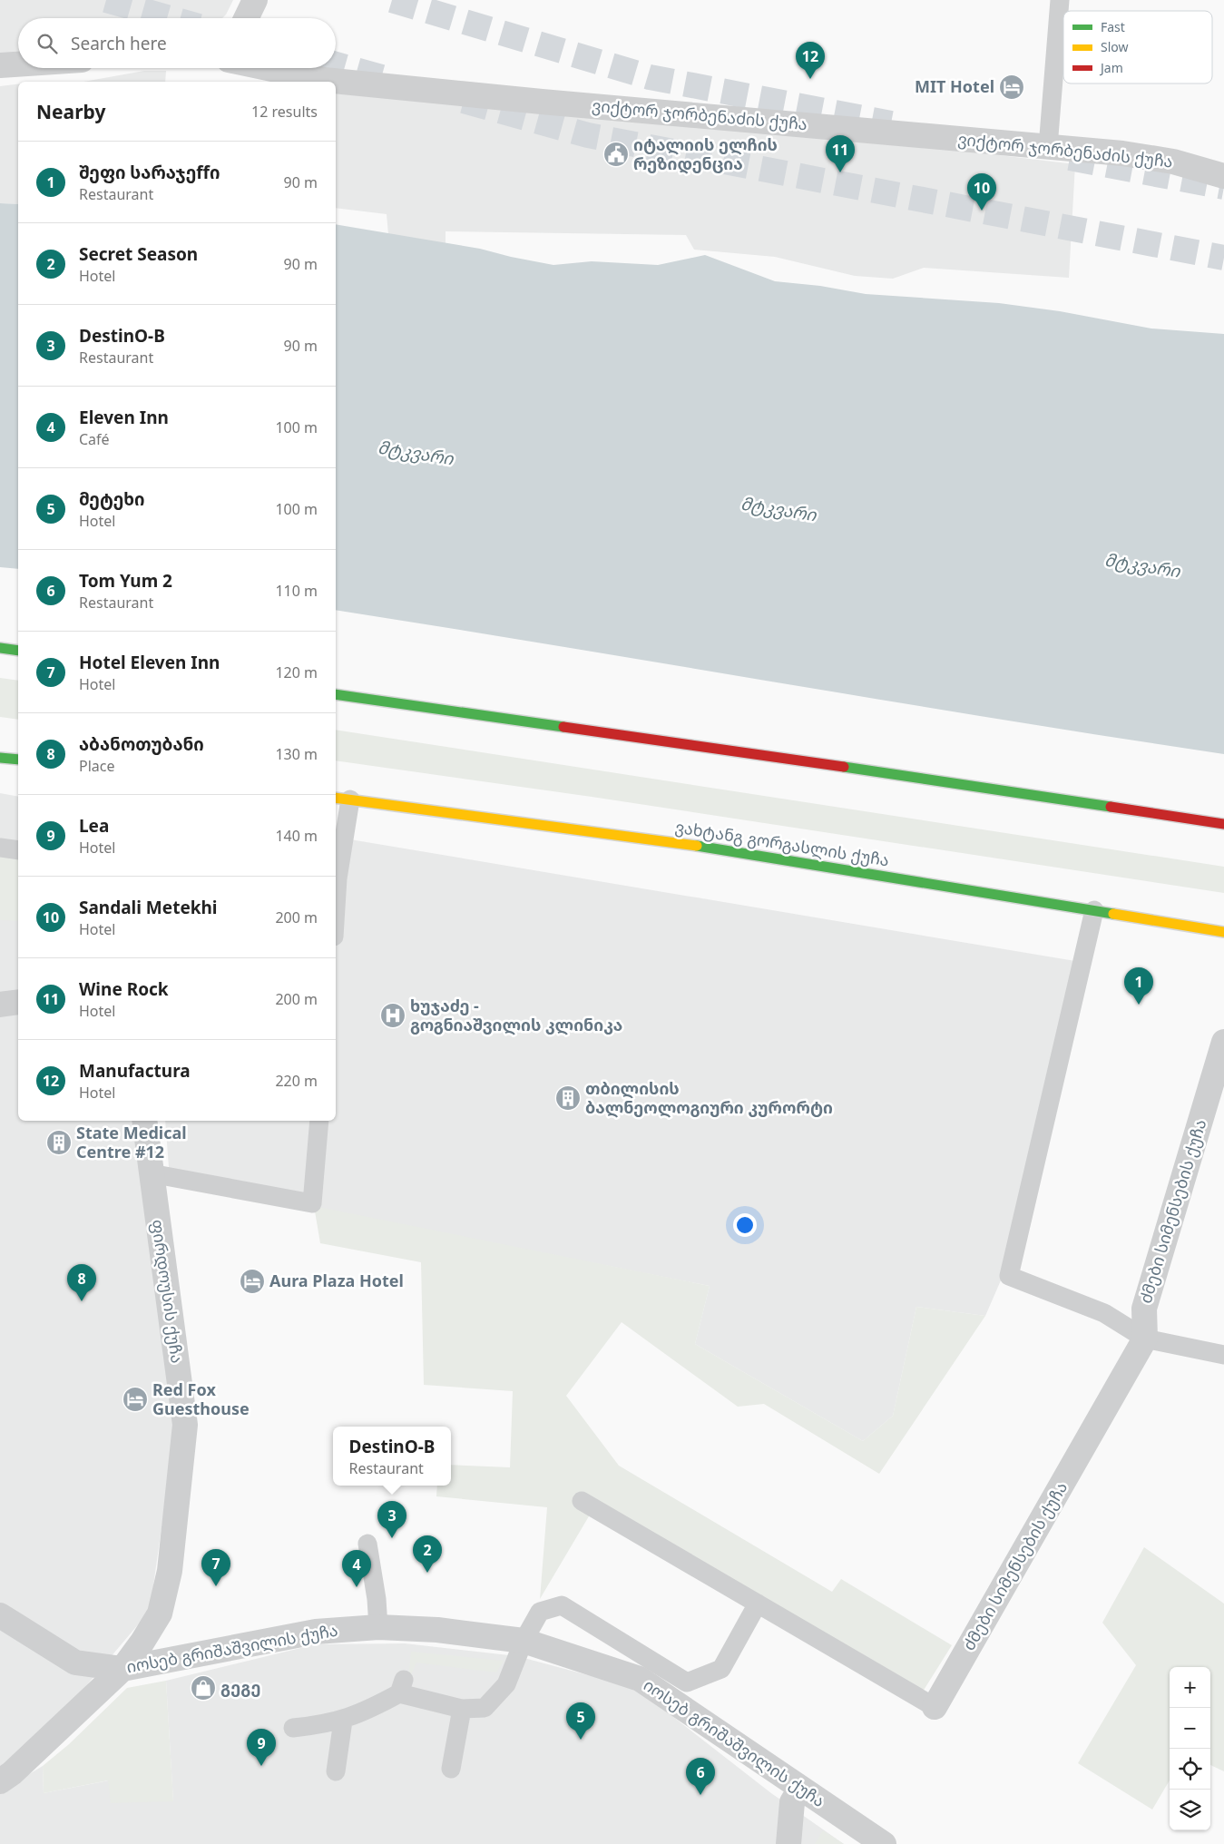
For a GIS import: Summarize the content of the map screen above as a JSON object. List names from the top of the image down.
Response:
{
  "streets": {
    "highway": ["ვახტანგ გორგასლის ქუჩა"],
    "street": [
      "ვიქტორ ჯორბენაძის ქუჩა",
      "ძმები სიმენსების ქუჩა",
      "ფირდოუსის ქუჩა",
      "იოსებ გრიშაშვილის ქუჩა"
    ]
  },
  "crossings": [
    ["ფირდოუსის ქუჩა", "იოსებ გრიშაშვილის ქუჩა"]
  ],
  "water": ["მტკვარი"],
  "places": {
    "hotel": ["MIT Hotel", "Aura Plaza Hotel", "Red Fox Guesthouse"],
    "public building": ["იტალიის ელჩის რეზიდენცია"],
    "hospital": ["ხუჯაძე - გოგნიაშვილის კლინიკა"],
    "building": ["თბილისის ბალნეოლოგიური კურორტი", "State Medical Centre #12"],
    "shop": ["გეგე"]
  },
  "legend": ["Fast", "Slow", "Jam"],
  "page": {
    "search": "Search here",
    "pins": [
      "12",
      "11",
      "10",
      "1",
      "8",
      "3",
      "2",
      "7",
      "4",
      "5",
      "9",
      "6"
    ],
    "heading": ["Nearby", "12 results"],
    "list": [
      {
        "mark": "1",
        "name": "შეფი სარაჯეffი",
        "note": "Restaurant",
        "value": "90 m"
      },
      {
        "mark": "2",
        "name": "Secret Season",
        "note": "Hotel",
        "value": "90 m"
      },
      {
        "mark": "3",
        "name": "DestinO-B",
        "note": "Restaurant",
        "value": "90 m"
      },
      {
        "mark": "4",
        "name": "Eleven Inn",
        "note": "Café",
        "value": "100 m"
      },
      {
        "mark": "5",
        "name": "მეტეხი",
        "note": "Hotel",
        "value": "100 m"
      },
      {
        "mark": "6",
        "name": "Tom Yum 2",
        "note": "Restaurant",
        "value": "110 m"
      },
      {
        "mark": "7",
        "name": "Hotel Eleven Inn",
        "note": "Hotel",
        "value": "120 m"
      },
      {
        "mark": "8",
        "name": "აბანოთუბანი",
        "note": "Place",
        "value": "130 m"
      },
      {
        "mark": "9",
        "name": "Lea",
        "note": "Hotel",
        "value": "140 m"
      },
      {
        "mark": "10",
        "name": "Sandali Metekhi",
        "note": "Hotel",
        "value": "200 m"
      },
      {
        "mark": "11",
        "name": "Wine Rock",
        "note": "Hotel",
        "value": "200 m"
      },
      {
        "mark": "12",
        "name": "Manufactura",
        "note": "Hotel",
        "value": "220 m"
      }
    ],
    "popup": ["DestinO-B", "Restaurant"],
    "map_buttons": ["+", "−"]
  }
}
